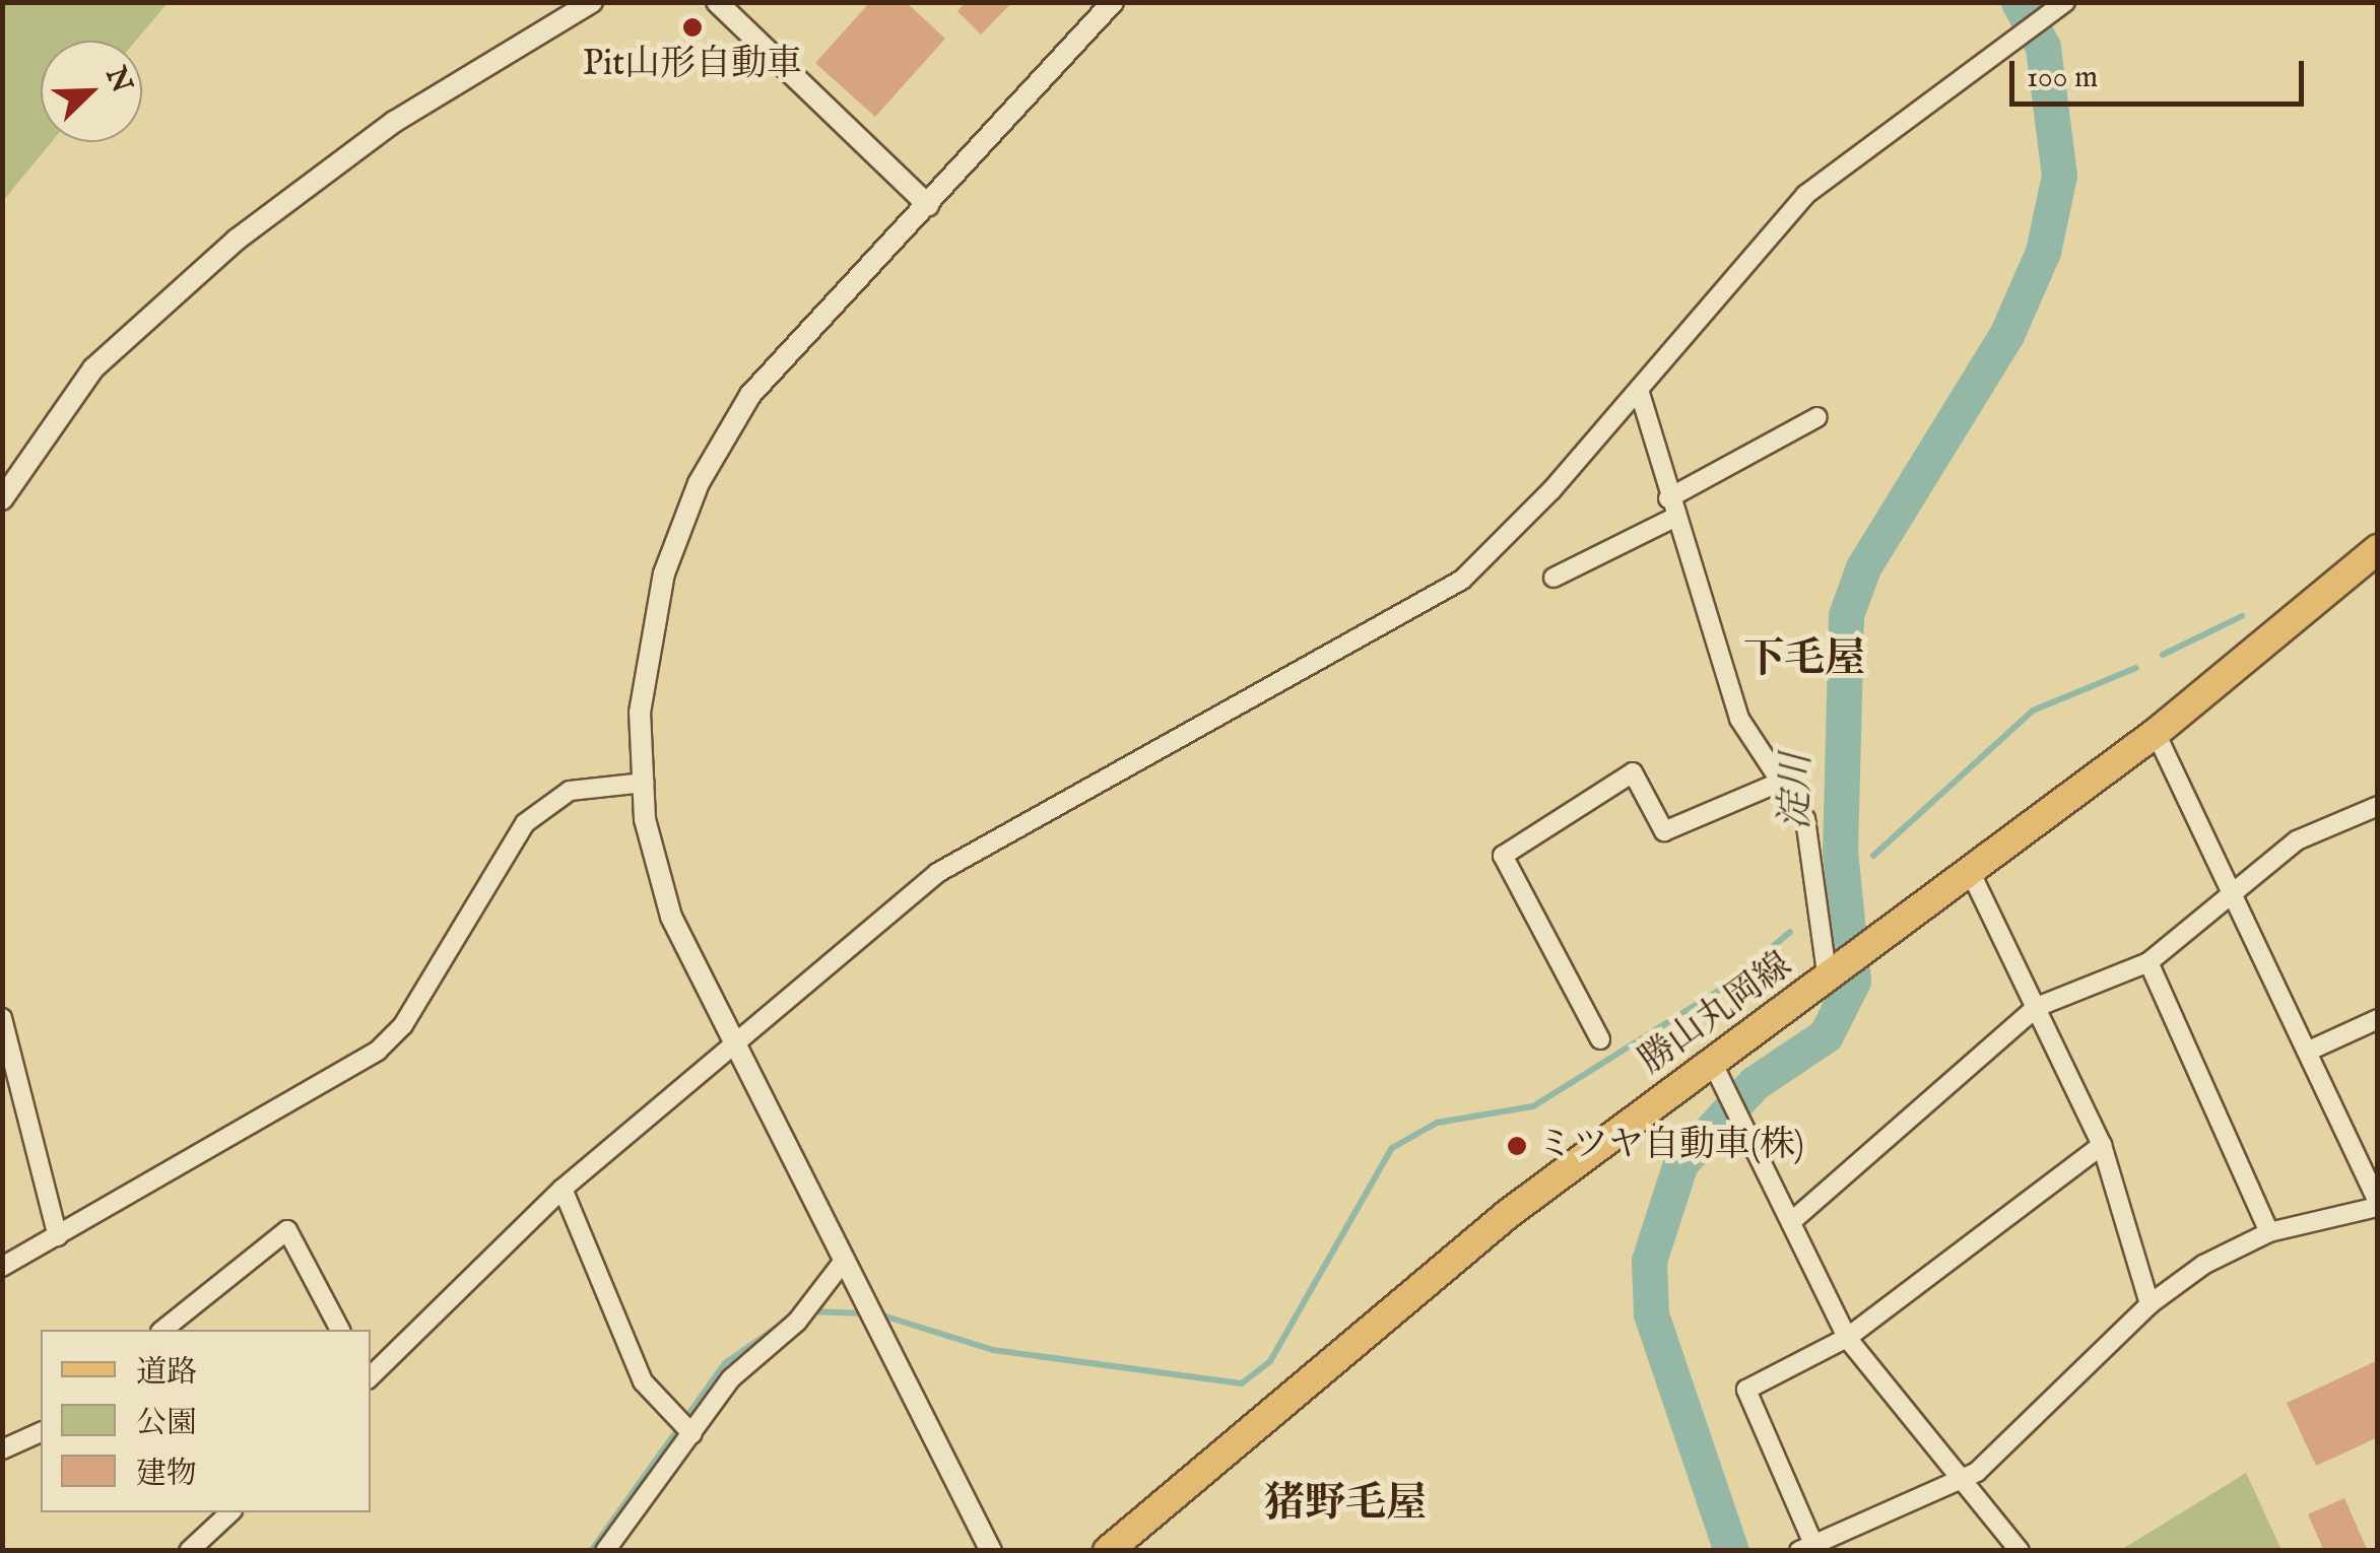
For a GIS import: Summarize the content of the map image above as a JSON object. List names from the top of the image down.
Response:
{
  "streets": {
    "main road": ["勝山丸岡線"]
  },
  "districts": ["下毛屋", "猪野毛屋"],
  "water": ["淀川"],
  "places": ["Pit山形自動車", "ミツヤ自動車(株)"],
  "legend": ["道路", "公園", "建物"],
  "scale_bar": "100 m",
  "north": "top right"
}
